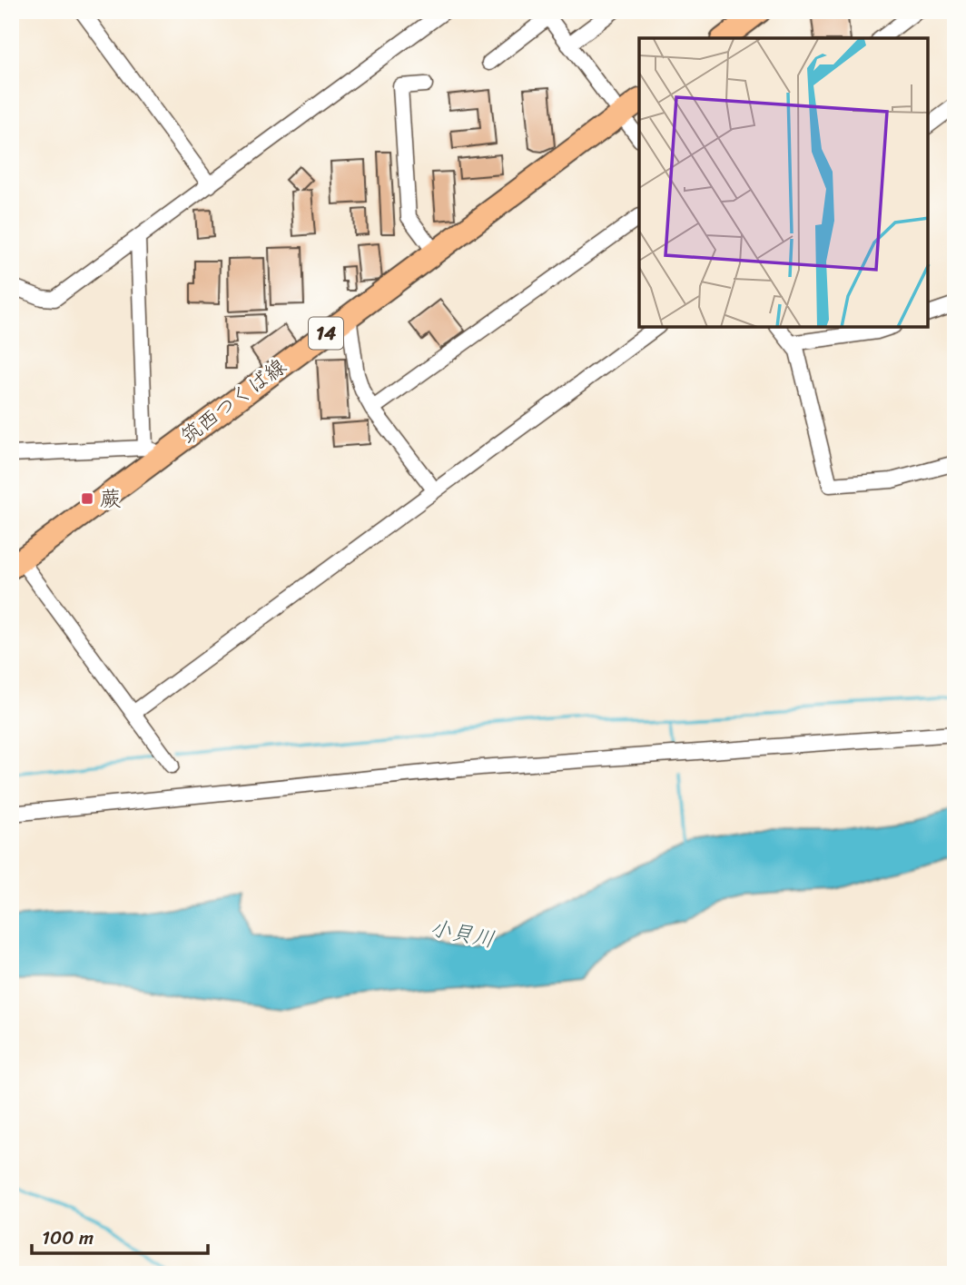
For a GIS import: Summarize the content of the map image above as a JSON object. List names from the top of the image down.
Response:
{
  "streets": {
    "main road": ["14", "筑西つくば線"]
  },
  "water": ["小貝川"],
  "places": {
    "transit": ["蕨"]
  },
  "scale_bar": "100 m"
}
